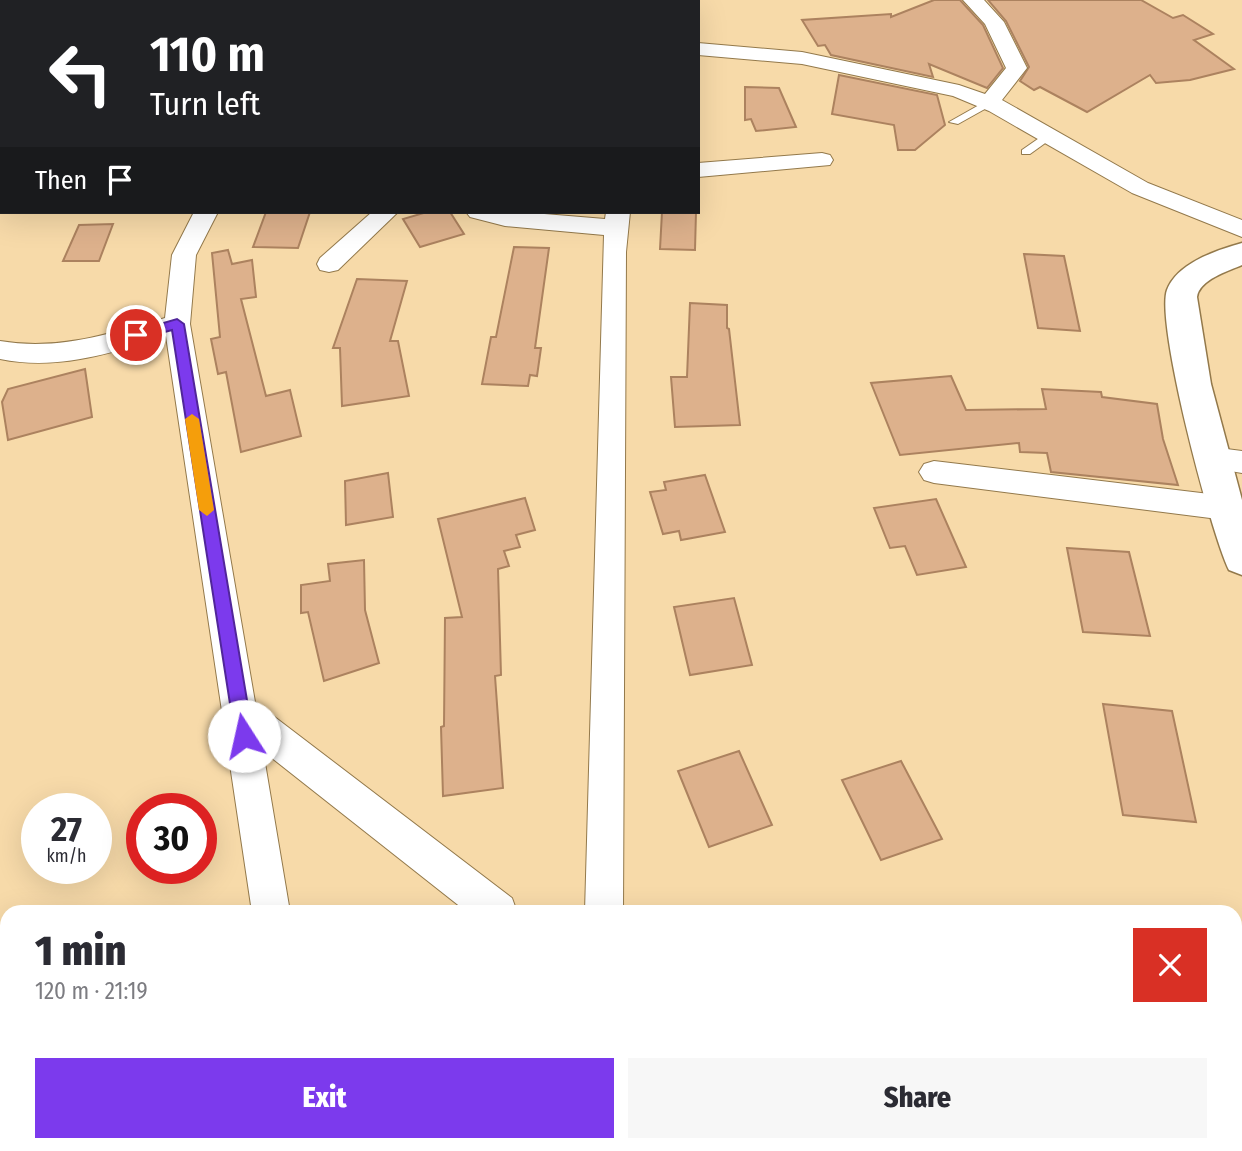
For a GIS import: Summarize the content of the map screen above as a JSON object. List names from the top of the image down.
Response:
{
  "page": {
    "turn": ["110 m", "Turn left"],
    "then": "Then",
    "speed": "27 km/h",
    "limit": "30",
    "heading": ["1 min", "120 m · 21:19"],
    "buttons": ["Exit", "Share"]
  }
}
